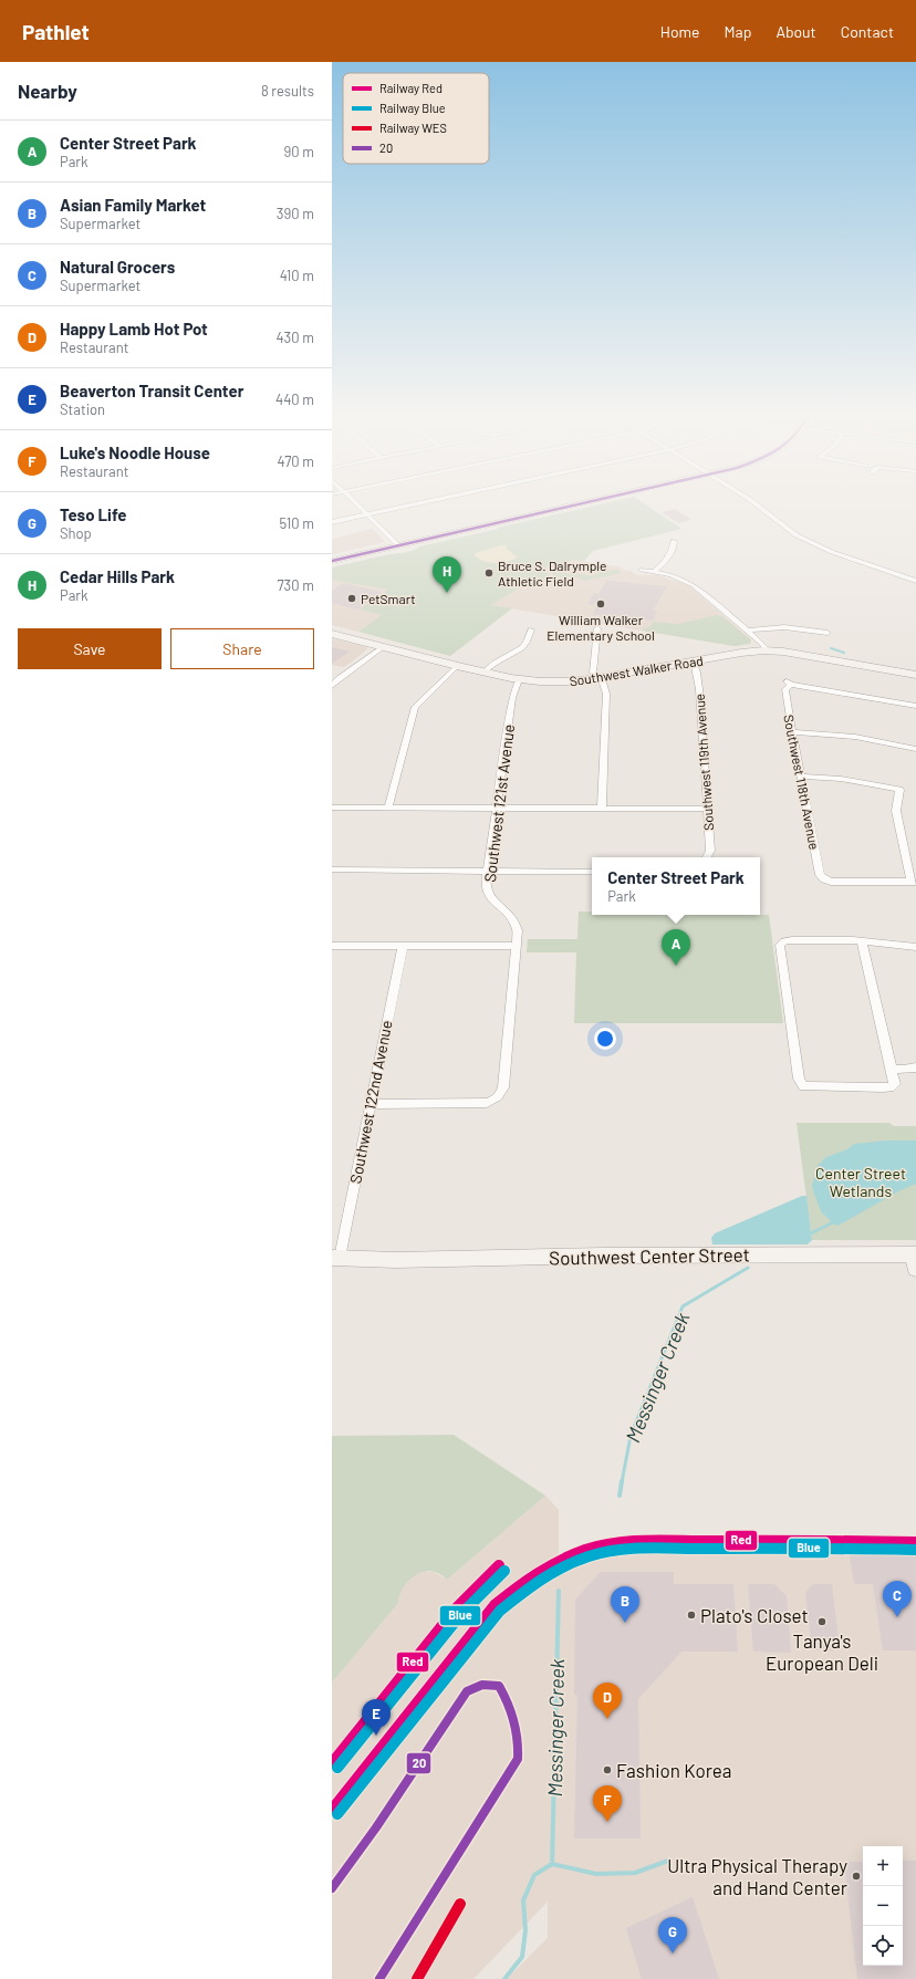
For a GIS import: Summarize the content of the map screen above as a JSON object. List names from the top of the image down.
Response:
{
  "streets": {
    "main road": ["Southwest Walker Road", "Southwest Center Street"],
    "street": [
      "Southwest 119th Avenue",
      "Southwest 118th Avenue",
      "Southwest 121st Avenue",
      "Southwest 122nd Avenue"
    ]
  },
  "crossings": [
    ["Southwest Walker Road", "Southwest 119th Avenue"],
    ["Southwest Walker Road", "Southwest 121st Avenue"],
    ["Southwest 121st Avenue", "Southwest 122nd Avenue"],
    ["Southwest 122nd Avenue", "Southwest Center Street"]
  ],
  "water": ["Messinger Creek"],
  "parks": ["Center Street Wetlands"],
  "places": [
    "Bruce S. DaIrymple Athletic Field",
    "PetSmart",
    "William Walker Elementary School",
    "Plato's Closet",
    "Tanya's European Deli",
    "Fashion Korea",
    "Ultra Physical Therapy and Hand Center"
  ],
  "lines": [
    "transit line 20",
    "rail line Red",
    "rail line Blue",
    "rail line WES"
  ],
  "legend": [
    "Railway Red",
    "Railway Blue",
    "Railway WES",
    "20"
  ],
  "page": {
    "header": "Pathlet",
    "nav": [
      "Home",
      "Map",
      "About",
      "Contact"
    ],
    "heading": ["Nearby", "8 results"],
    "list": [
      {
        "mark": "A",
        "name": "Center Street Park",
        "note": "Park",
        "value": "90 m"
      },
      {
        "mark": "B",
        "name": "Asian Family Market",
        "note": "Supermarket",
        "value": "390 m"
      },
      {
        "mark": "C",
        "name": "Natural Grocers",
        "note": "Supermarket",
        "value": "410 m"
      },
      {
        "mark": "D",
        "name": "Happy Lamb Hot Pot",
        "note": "Restaurant",
        "value": "430 m"
      },
      {
        "mark": "E",
        "name": "Beaverton Transit Center",
        "note": "Station",
        "value": "440 m"
      },
      {
        "mark": "F",
        "name": "Luke's Noodle House",
        "note": "Restaurant",
        "value": "470 m"
      },
      {
        "mark": "G",
        "name": "Teso Life",
        "note": "Shop",
        "value": "510 m"
      },
      {
        "mark": "H",
        "name": "Cedar Hills Park",
        "note": "Park",
        "value": "730 m"
      }
    ],
    "pins": [
      "H",
      "A",
      "C",
      "B",
      "D",
      "E",
      "F",
      "G"
    ],
    "buttons": ["Save", "Share"],
    "popup": ["Center Street Park", "Park"],
    "map_buttons": ["+", "−"]
  }
}
